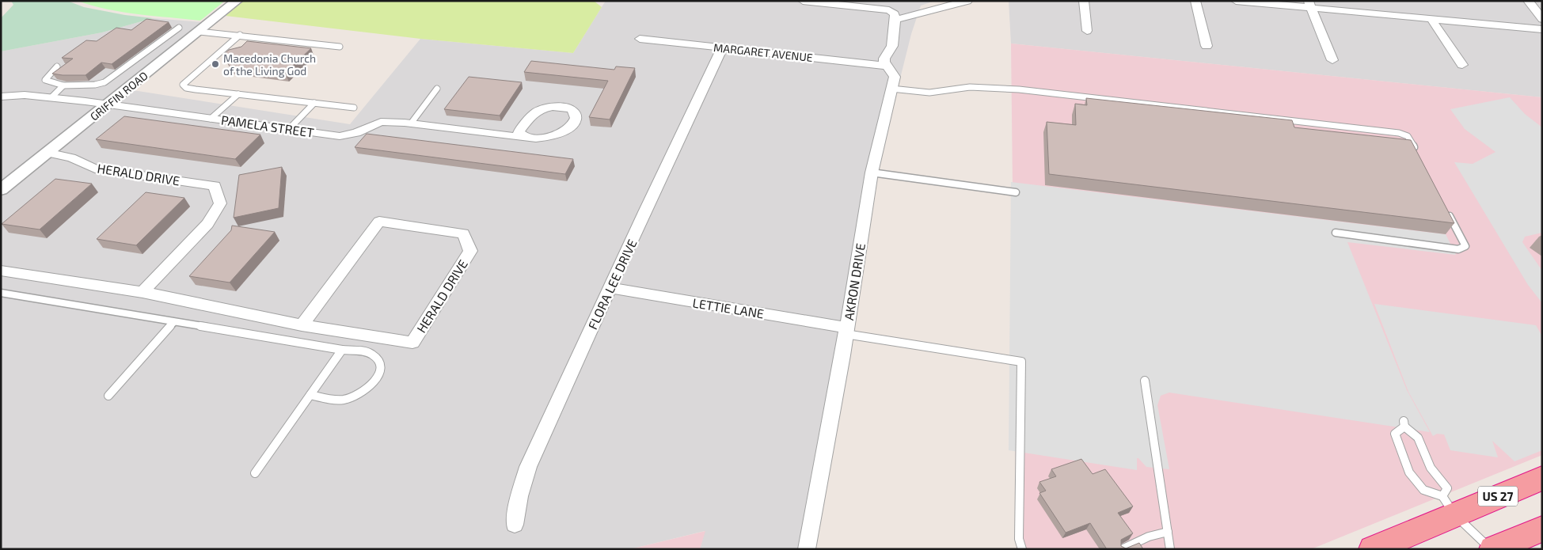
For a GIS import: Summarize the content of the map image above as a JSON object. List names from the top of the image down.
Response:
{
  "streets": {
    "highway": ["US 27"],
    "street": [
      "MARGARET AVENUE",
      "GRIFFIN ROAD",
      "PAMELA STREET",
      "HERALD DRIVE",
      "AKRON DRIVE",
      "FLORA LEE DRIVE",
      "LETTIE LANE"
    ]
  },
  "crossings": [
    ["MARGARET AVENUE", "AKRON DRIVE"],
    ["MARGARET AVENUE", "FLORA LEE DRIVE"],
    ["GRIFFIN ROAD", "PAMELA STREET"],
    ["GRIFFIN ROAD", "HERALD DRIVE"],
    ["AKRON DRIVE", "LETTIE LANE"],
    ["FLORA LEE DRIVE", "LETTIE LANE"]
  ],
  "places": ["Macedonia Church of the Living God"]
}
